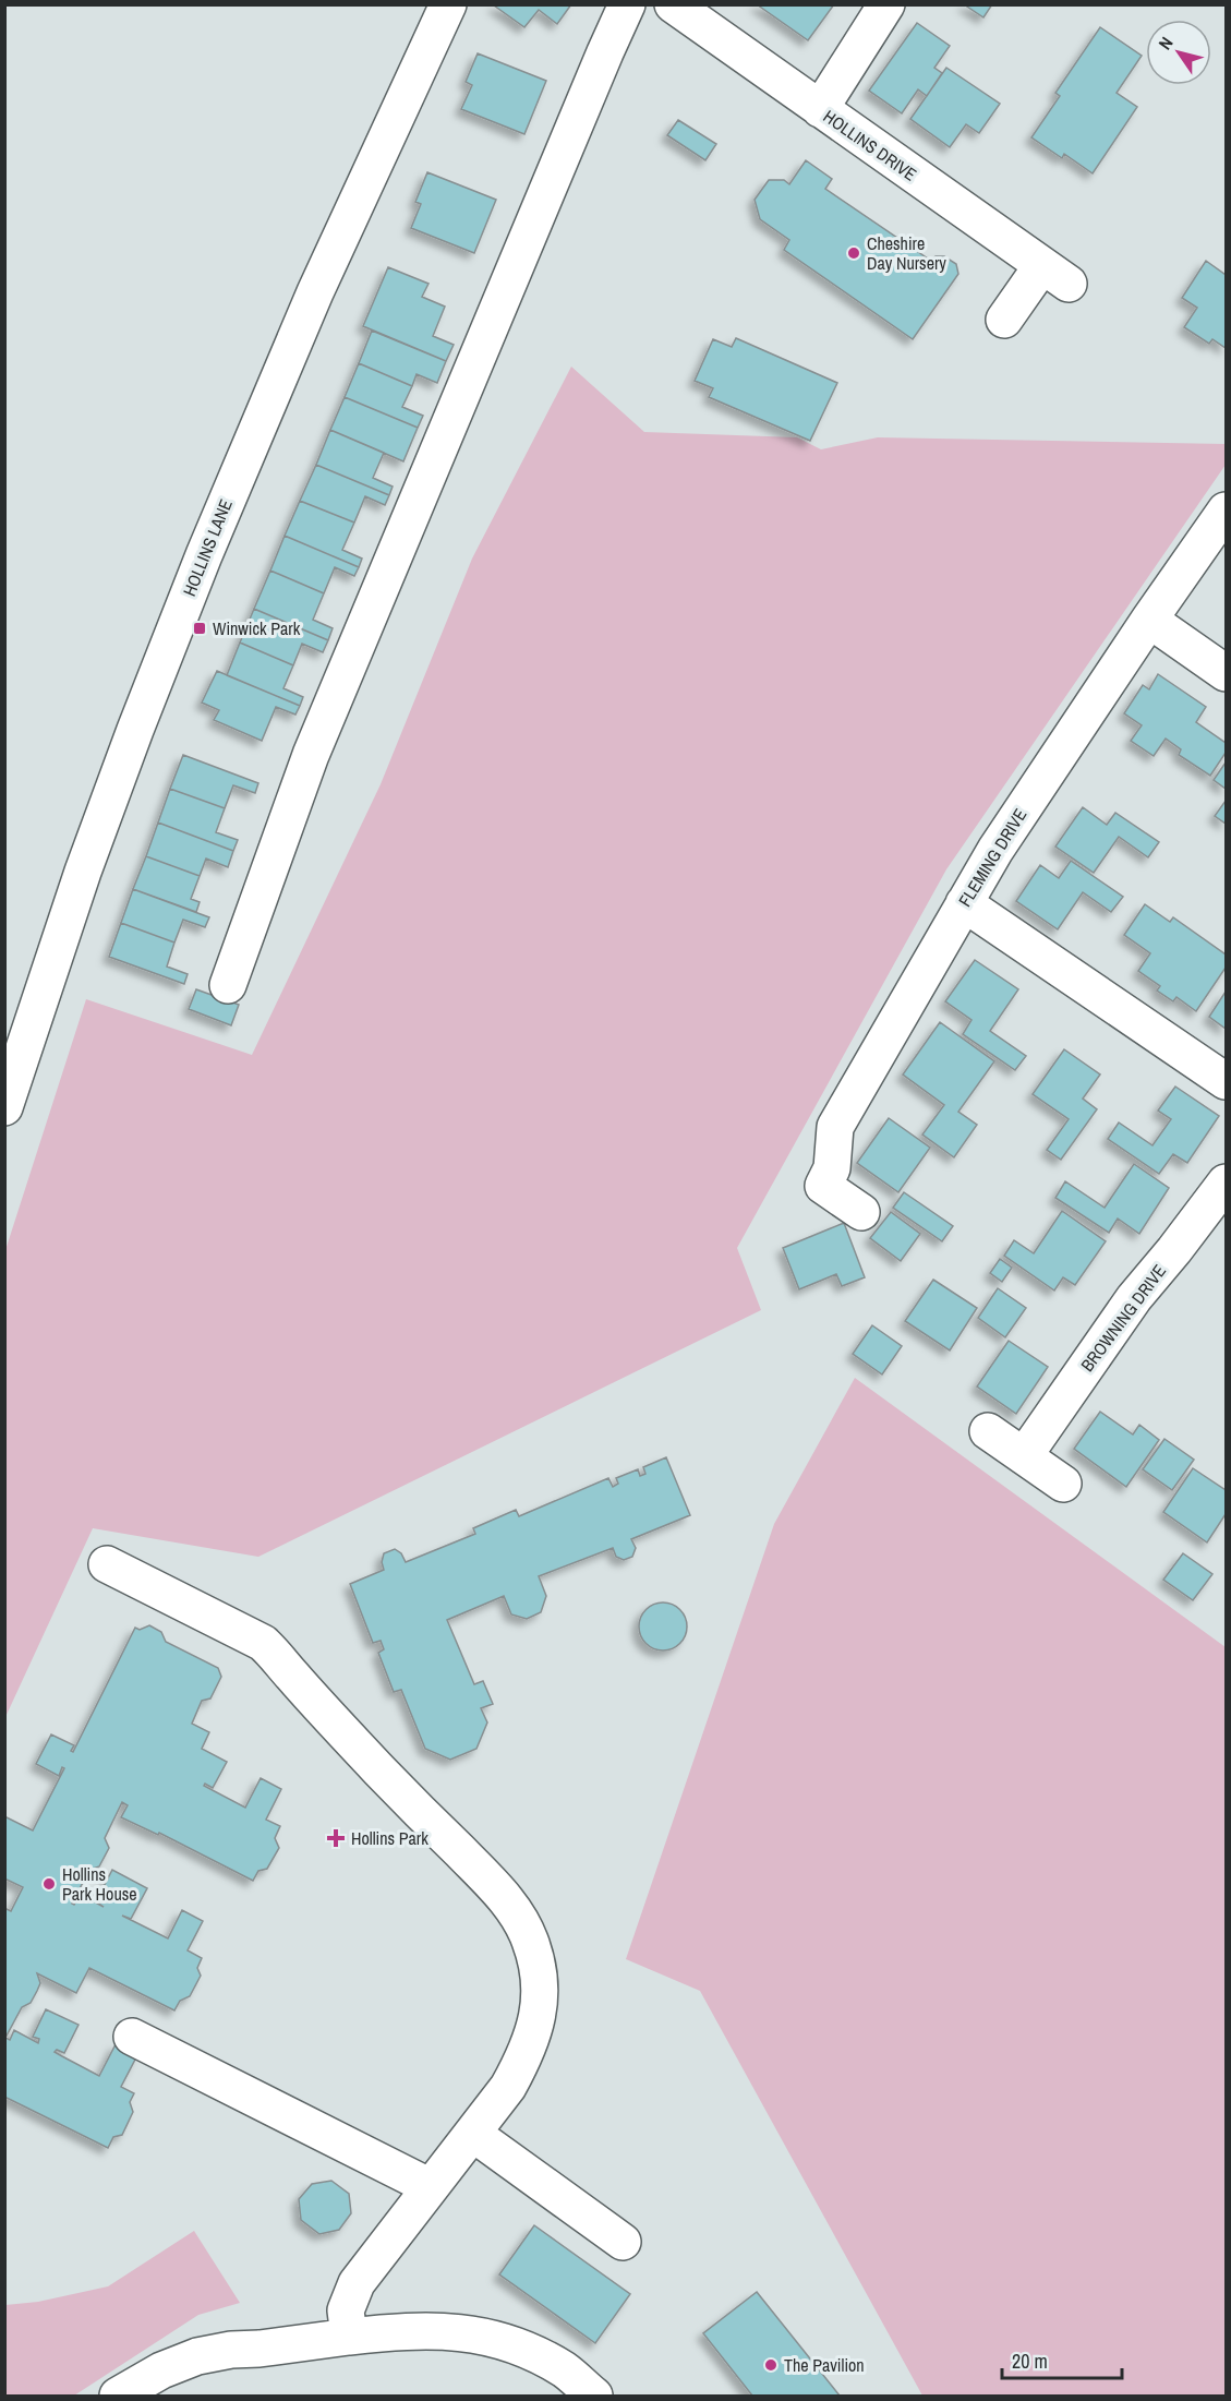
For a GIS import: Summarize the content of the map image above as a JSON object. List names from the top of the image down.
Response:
{
  "streets": {
    "street": [
      "HOLLINS DRIVE",
      "HOLLINS LANE",
      "FLEMING DRIVE",
      "BROWNING DRIVE"
    ]
  },
  "places": {
    "other": ["Cheshire Day Nursery", "Hollins Park House", "The Pavilion"],
    "transit": ["Winwick Park"],
    "health": ["Hollins Park"]
  },
  "scale_bar": "20 m",
  "north": "top left"
}
